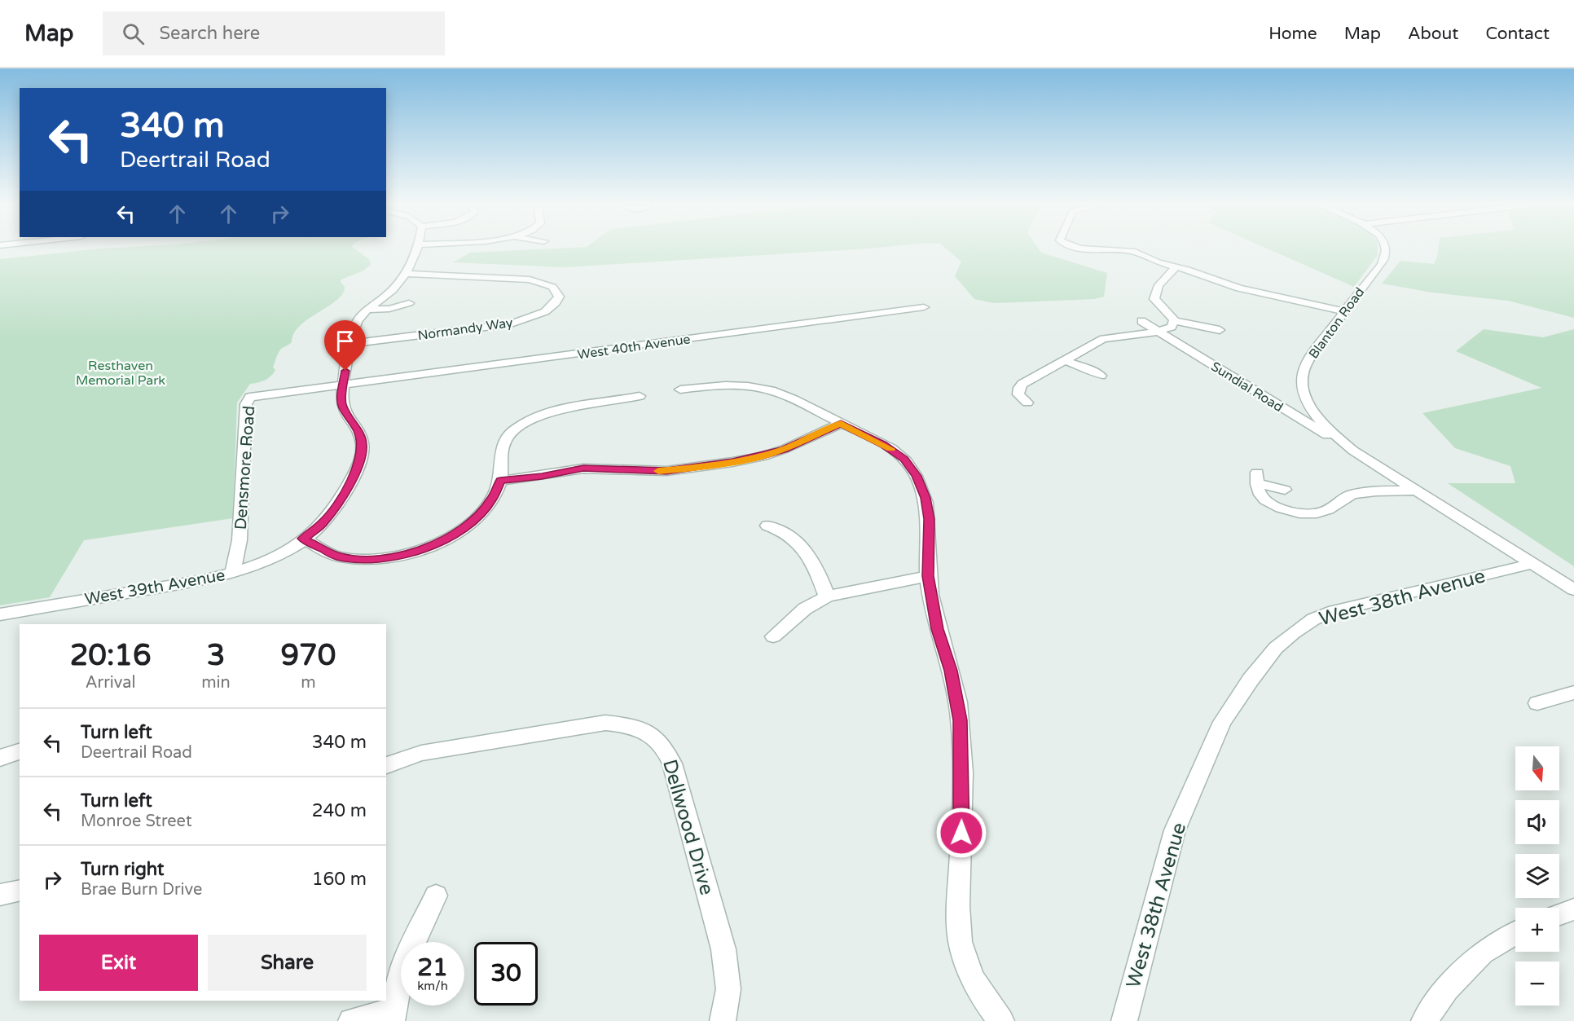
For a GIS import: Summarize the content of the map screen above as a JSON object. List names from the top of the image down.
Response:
{
  "streets": {
    "street": [
      "Blanton Road",
      "Normandy Way",
      "West 40th Avenue",
      "Sundial Road",
      "Densmore Road",
      "West 39th Avenue",
      "West 38th Avenue",
      "Dellwood Drive"
    ]
  },
  "crossings": [
    ["Blanton Road", "Sundial Road"],
    ["Blanton Road", "West 38th Avenue"],
    ["Normandy Way", "West 39th Avenue"],
    ["West 40th Avenue", "Densmore Road"],
    ["West 40th Avenue", "West 39th Avenue"],
    ["Densmore Road", "West 39th Avenue"]
  ],
  "parks": ["Resthaven Memorial Park"],
  "north": "bottom",
  "page": {
    "header": "Map",
    "search": "Search here",
    "nav": [
      "Home",
      "Map",
      "About",
      "Contact"
    ],
    "turn": ["340 m", "Deertrail Road"],
    "eta": [
      "20:16",
      "Arrival",
      "3",
      "min",
      "970",
      "m"
    ],
    "list": [
      {
        "name": "Turn left",
        "note": "Deertrail Road",
        "value": "340 m"
      },
      {
        "name": "Turn left",
        "note": "Monroe Street",
        "value": "240 m"
      },
      {
        "name": "Turn right",
        "note": "Brae Burn Drive",
        "value": "160 m"
      }
    ],
    "map_buttons": ["+", "−"],
    "buttons": ["Exit", "Share"],
    "speed": "21 km/h",
    "limit": "30"
  }
}
